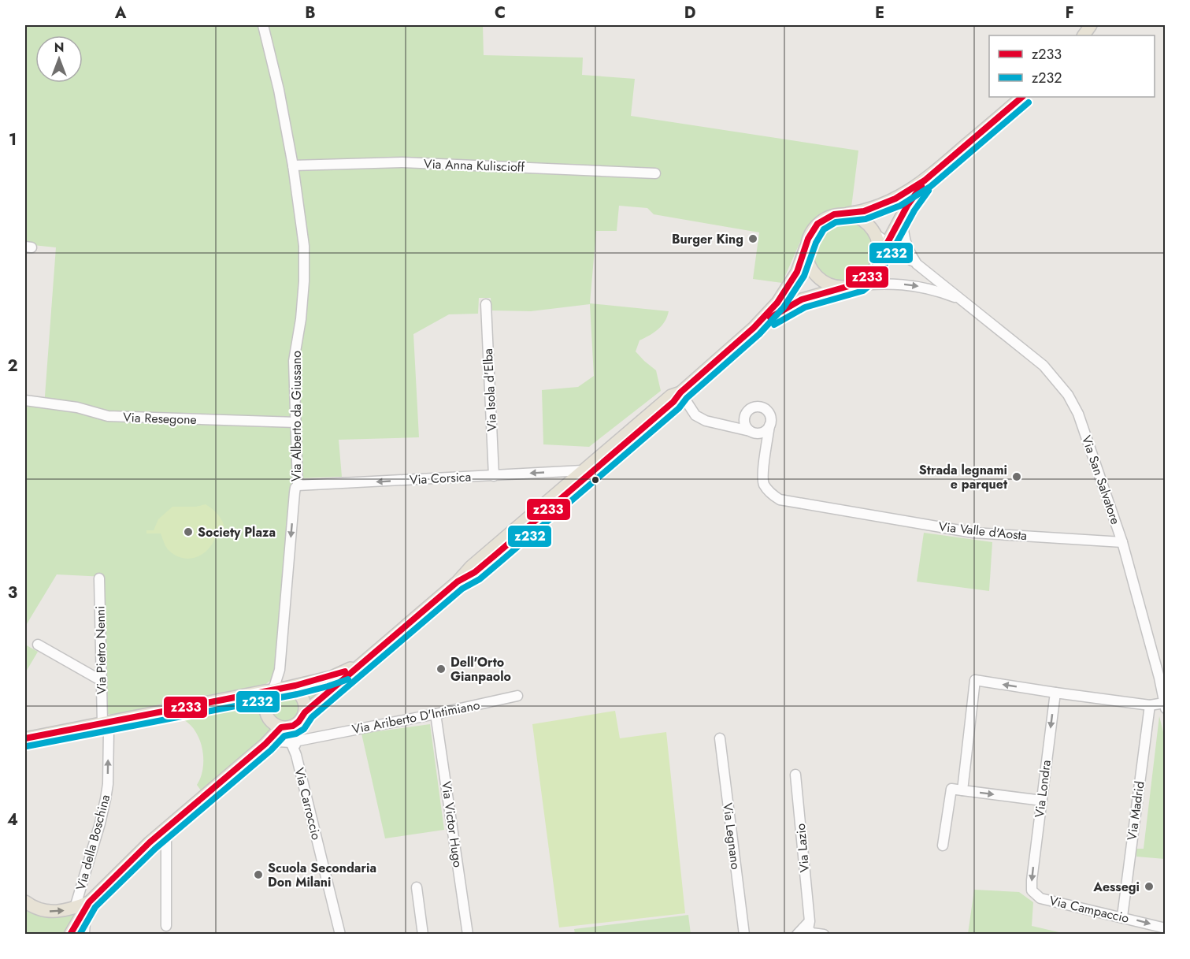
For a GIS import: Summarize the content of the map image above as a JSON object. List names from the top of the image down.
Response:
{
  "streets": {
    "street": [
      "Via Anna Kuliscioff",
      "Via Isola d'Elba",
      "Via Alberto da Giussano",
      "Via Resegone",
      "Via Corsica",
      "Via San Salvatore",
      "Via Valle d'Aosta",
      "Via Pietro Nenni",
      "Via Ariberto D'Intimiano",
      "Via Londra",
      "Via Carroccio",
      "Via Madrid",
      "Via Victor Hugo",
      "Via Legnano",
      "Via della Boschina",
      "Via Lazio",
      "Via Campaccio"
    ]
  },
  "crossings": [
    ["Via Anna Kuliscioff", "Via Alberto da Giussano"],
    ["Via Isola d'Elba", "Via Corsica"],
    ["Via Alberto da Giussano", "Via Resegone"],
    ["Via Alberto da Giussano", "Via Corsica"],
    ["Via Alberto da Giussano", "Via Carroccio"],
    ["Via San Salvatore", "Via Valle d'Aosta"],
    ["Via Pietro Nenni", "Via della Boschina"],
    ["Via Ariberto D'Intimiano", "Via Carroccio"],
    ["Via Ariberto D'Intimiano", "Via Victor Hugo"],
    ["Via Londra", "Via Campaccio"],
    ["Via Madrid", "Via Campaccio"]
  ],
  "one_way": ["Via Corsica", "Via Londra"],
  "places": [
    "Burger King",
    "Strada legnami e parquet",
    "Society Plaza",
    "Dell'Orto Gianpaolo",
    "Scuola Secondaria Don Milani",
    "Aessegi"
  ],
  "lines": ["transit line z233", "transit line z232"],
  "legend": ["z233", "z232"],
  "north": "top",
  "grid": {
    "columns": [
      "A",
      "B",
      "C",
      "D",
      "E",
      "F"
    ],
    "rows": [
      "1",
      "2",
      "3",
      "4"
    ]
  }
}
